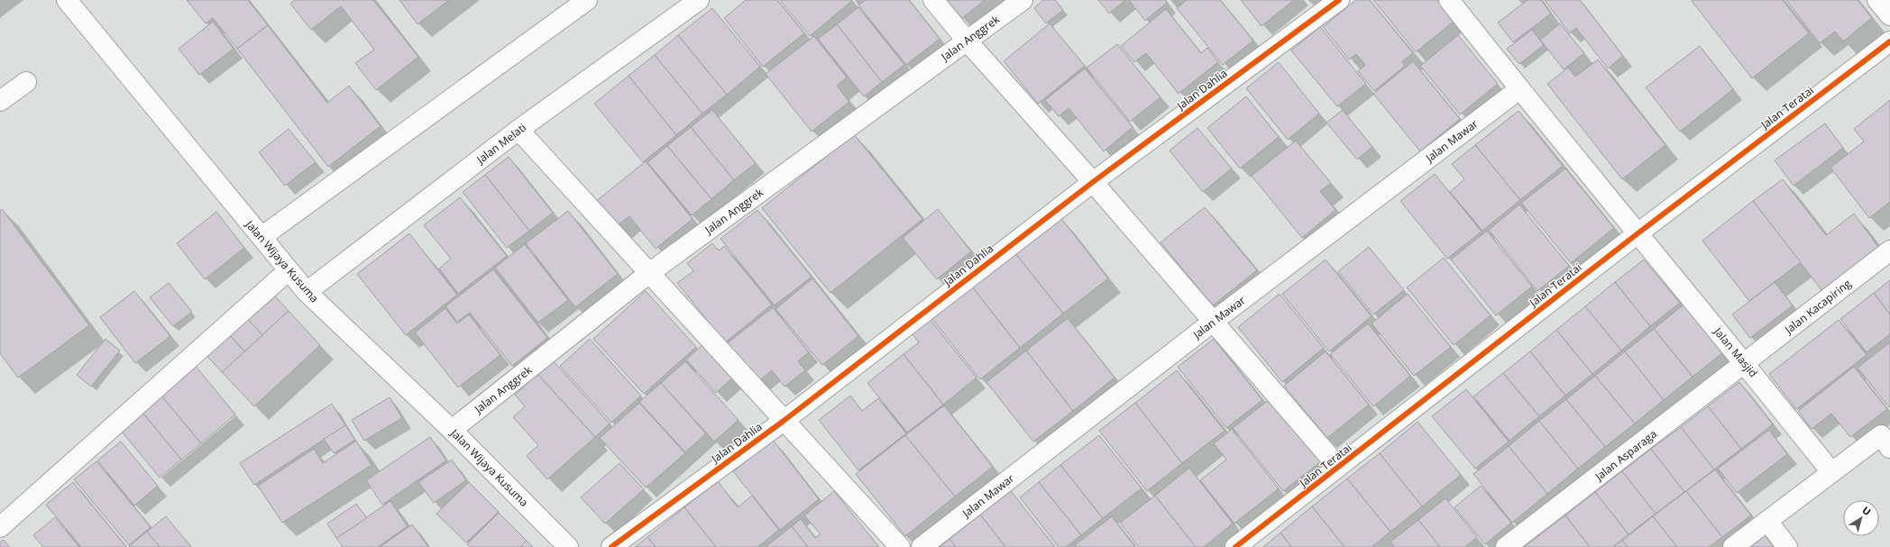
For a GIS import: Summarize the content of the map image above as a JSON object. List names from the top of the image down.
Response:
{
  "streets": {
    "street": [
      "Jalan Anggrek",
      "Jalan Dahlia",
      "Jalan Teratai",
      "Jalan Mawar",
      "Jalan Melati",
      "Jalan Wijaya Kusuma",
      "Jalan Kacapiring",
      "Jalan Masjid",
      "Jalan Asparaga"
    ]
  },
  "crossings": [
    ["Jalan Anggrek", "Jalan Wijaya Kusuma"],
    ["Jalan Teratai", "Jalan Masjid"],
    ["Jalan Mawar", "Jalan Masjid"],
    ["Jalan Melati", "Jalan Wijaya Kusuma"],
    ["Jalan Kacapiring", "Jalan Masjid"],
    ["Jalan Kacapiring", "Jalan Asparaga"],
    ["Jalan Masjid", "Jalan Asparaga"]
  ],
  "north": "top right"
}
